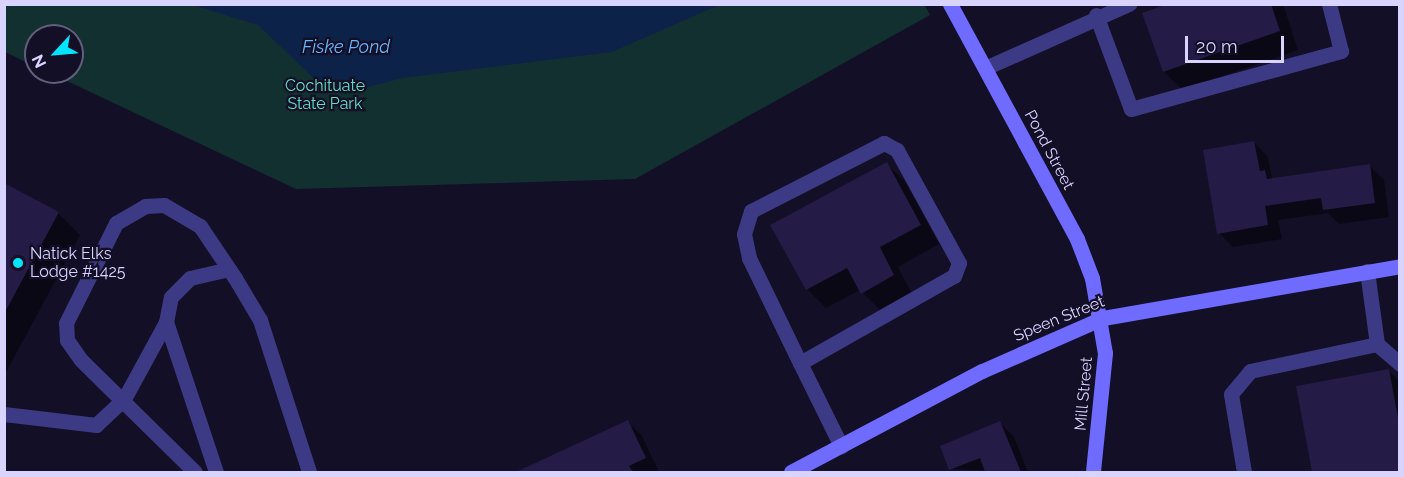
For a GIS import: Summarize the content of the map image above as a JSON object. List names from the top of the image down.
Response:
{
  "streets": {
    "street": ["Pond Street", "Speen Street", "Mill Street"]
  },
  "crossings": [
    ["Pond Street", "Speen Street"],
    ["Pond Street", "Mill Street"],
    ["Speen Street", "Mill Street"]
  ],
  "water": ["Fiske Pond"],
  "parks": ["Cochituate State Park"],
  "places": ["Natick Elks Lodge #1425"],
  "scale_bar": "20 m",
  "north": "bottom left"
}
